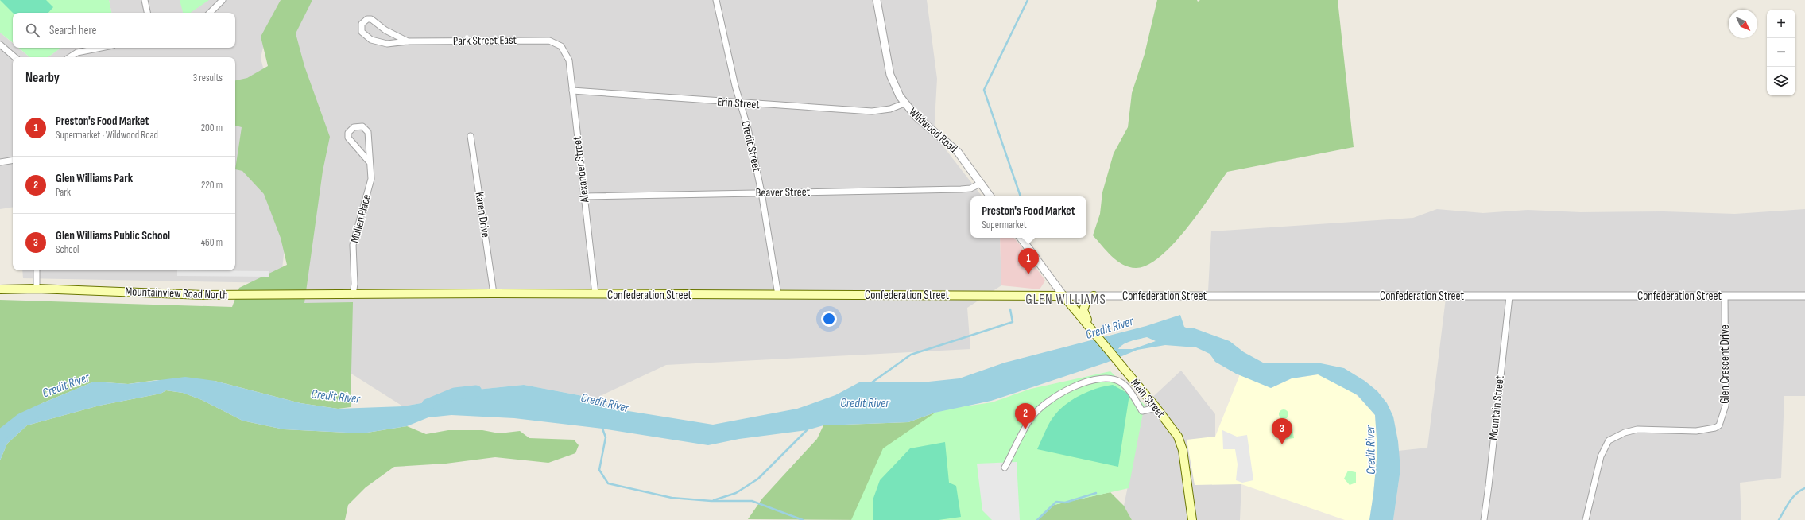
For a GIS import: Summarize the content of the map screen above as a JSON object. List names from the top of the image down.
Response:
{
  "streets": {
    "main road": ["Mountainview Road North", "Confederation Street", "Main Street"],
    "street": [
      "Park Street East",
      "Erin Street",
      "Wildwood Road",
      "Credit Street",
      "Alexander Street",
      "Beaver Street",
      "Karen Drive",
      "Mullen Place",
      "Glen Crescent Drive",
      "Mountain Street"
    ]
  },
  "crossings": [
    ["Park Street East", "Alexander Street"],
    ["Erin Street", "Wildwood Road"],
    ["Erin Street", "Credit Street"],
    ["Erin Street", "Alexander Street"],
    ["Wildwood Road", "Beaver Street"],
    ["Credit Street", "Beaver Street"],
    ["Credit Street", "Confederation Street"],
    ["Alexander Street", "Beaver Street"],
    ["Alexander Street", "Confederation Street"],
    ["Karen Drive", "Confederation Street"],
    ["Mullen Place", "Mountainview Road North"],
    ["Mullen Place", "Confederation Street"],
    ["Mountainview Road North", "Confederation Street"],
    ["Confederation Street", "Glen Crescent Drive"],
    ["Confederation Street", "Main Street"],
    ["Confederation Street", "Mountain Street"]
  ],
  "districts": ["GLEN WILLIAMS"],
  "water": ["Credit River"],
  "north": "bottom right",
  "page": {
    "map_buttons": ["+", "−"],
    "search": "Search here",
    "heading": ["Nearby", "3 results"],
    "list": [
      {
        "mark": "1",
        "name": "Preston's Food Market",
        "note": "Supermarket · Wildwood Road",
        "value": "200 m"
      },
      {
        "mark": "2",
        "name": "Glen Williams Park",
        "note": "Park",
        "value": "220 m"
      },
      {
        "mark": "3",
        "name": "Glen Williams Public School",
        "note": "School",
        "value": "460 m"
      }
    ],
    "popup": ["Preston's Food Market", "Supermarket"],
    "pins": ["1", "2", "3"]
  }
}
